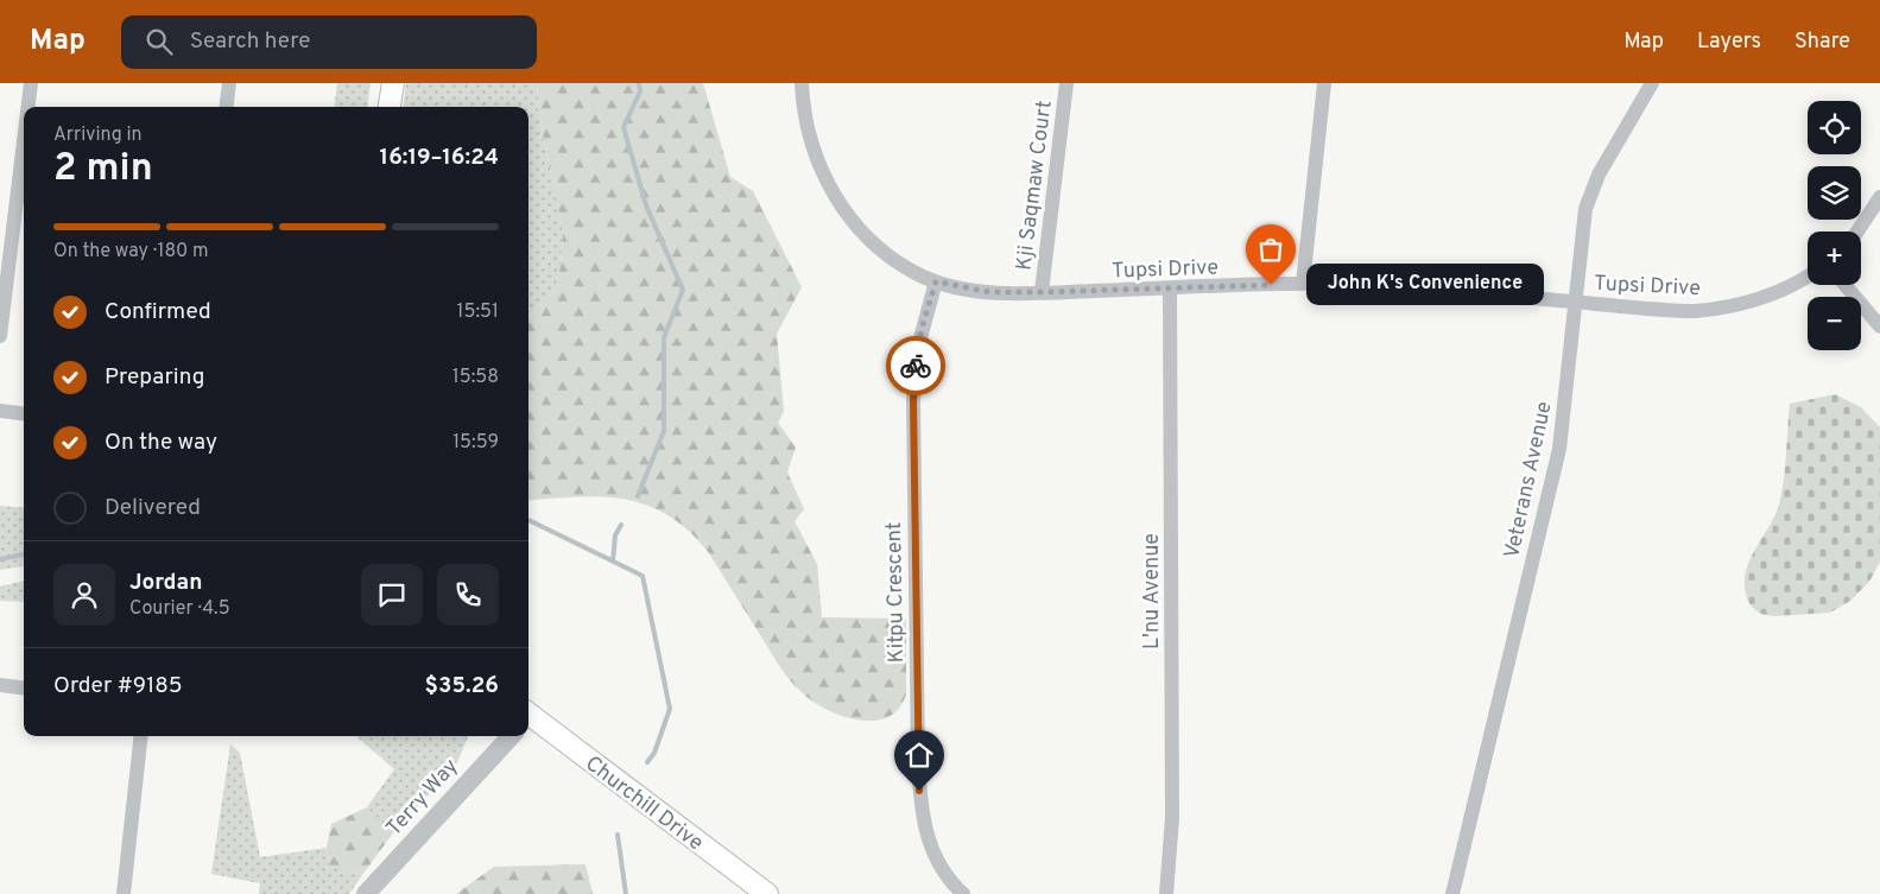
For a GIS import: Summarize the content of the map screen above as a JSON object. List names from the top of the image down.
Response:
{
  "streets": {
    "main road": ["Churchill Drive"],
    "street": [
      "Kji Saqmaw Court",
      "Tupsi Drive",
      "Veterans Avenue",
      "L'nu Avenue",
      "Kitpu Crescent",
      "Terry Way"
    ]
  },
  "crossings": [
    ["Kji Saqmaw Court", "Tupsi Drive"],
    ["Tupsi Drive", "Veterans Avenue"],
    ["Tupsi Drive", "L'nu Avenue"],
    ["Tupsi Drive", "Kitpu Crescent"]
  ],
  "places": ["John K's Convenience"],
  "page": {
    "header": "Map",
    "search": "Search here",
    "nav": ["Map", "Layers", "Share"],
    "map_buttons": ["+", "−"],
    "heading": ["2 min", "Arriving in", "16:19–16:24"],
    "panel": [
      "Jordan",
      "Courier · 4.5",
      "Order #9185",
      "$35.26"
    ],
    "bar": "On the way · 180 m",
    "bubble": "John K's Convenience",
    "list": [
      ["Confirmed", "15:51"],
      ["Preparing", "15:58"],
      ["On the way", "15:59"],
      "Delivered"
    ]
  }
}
